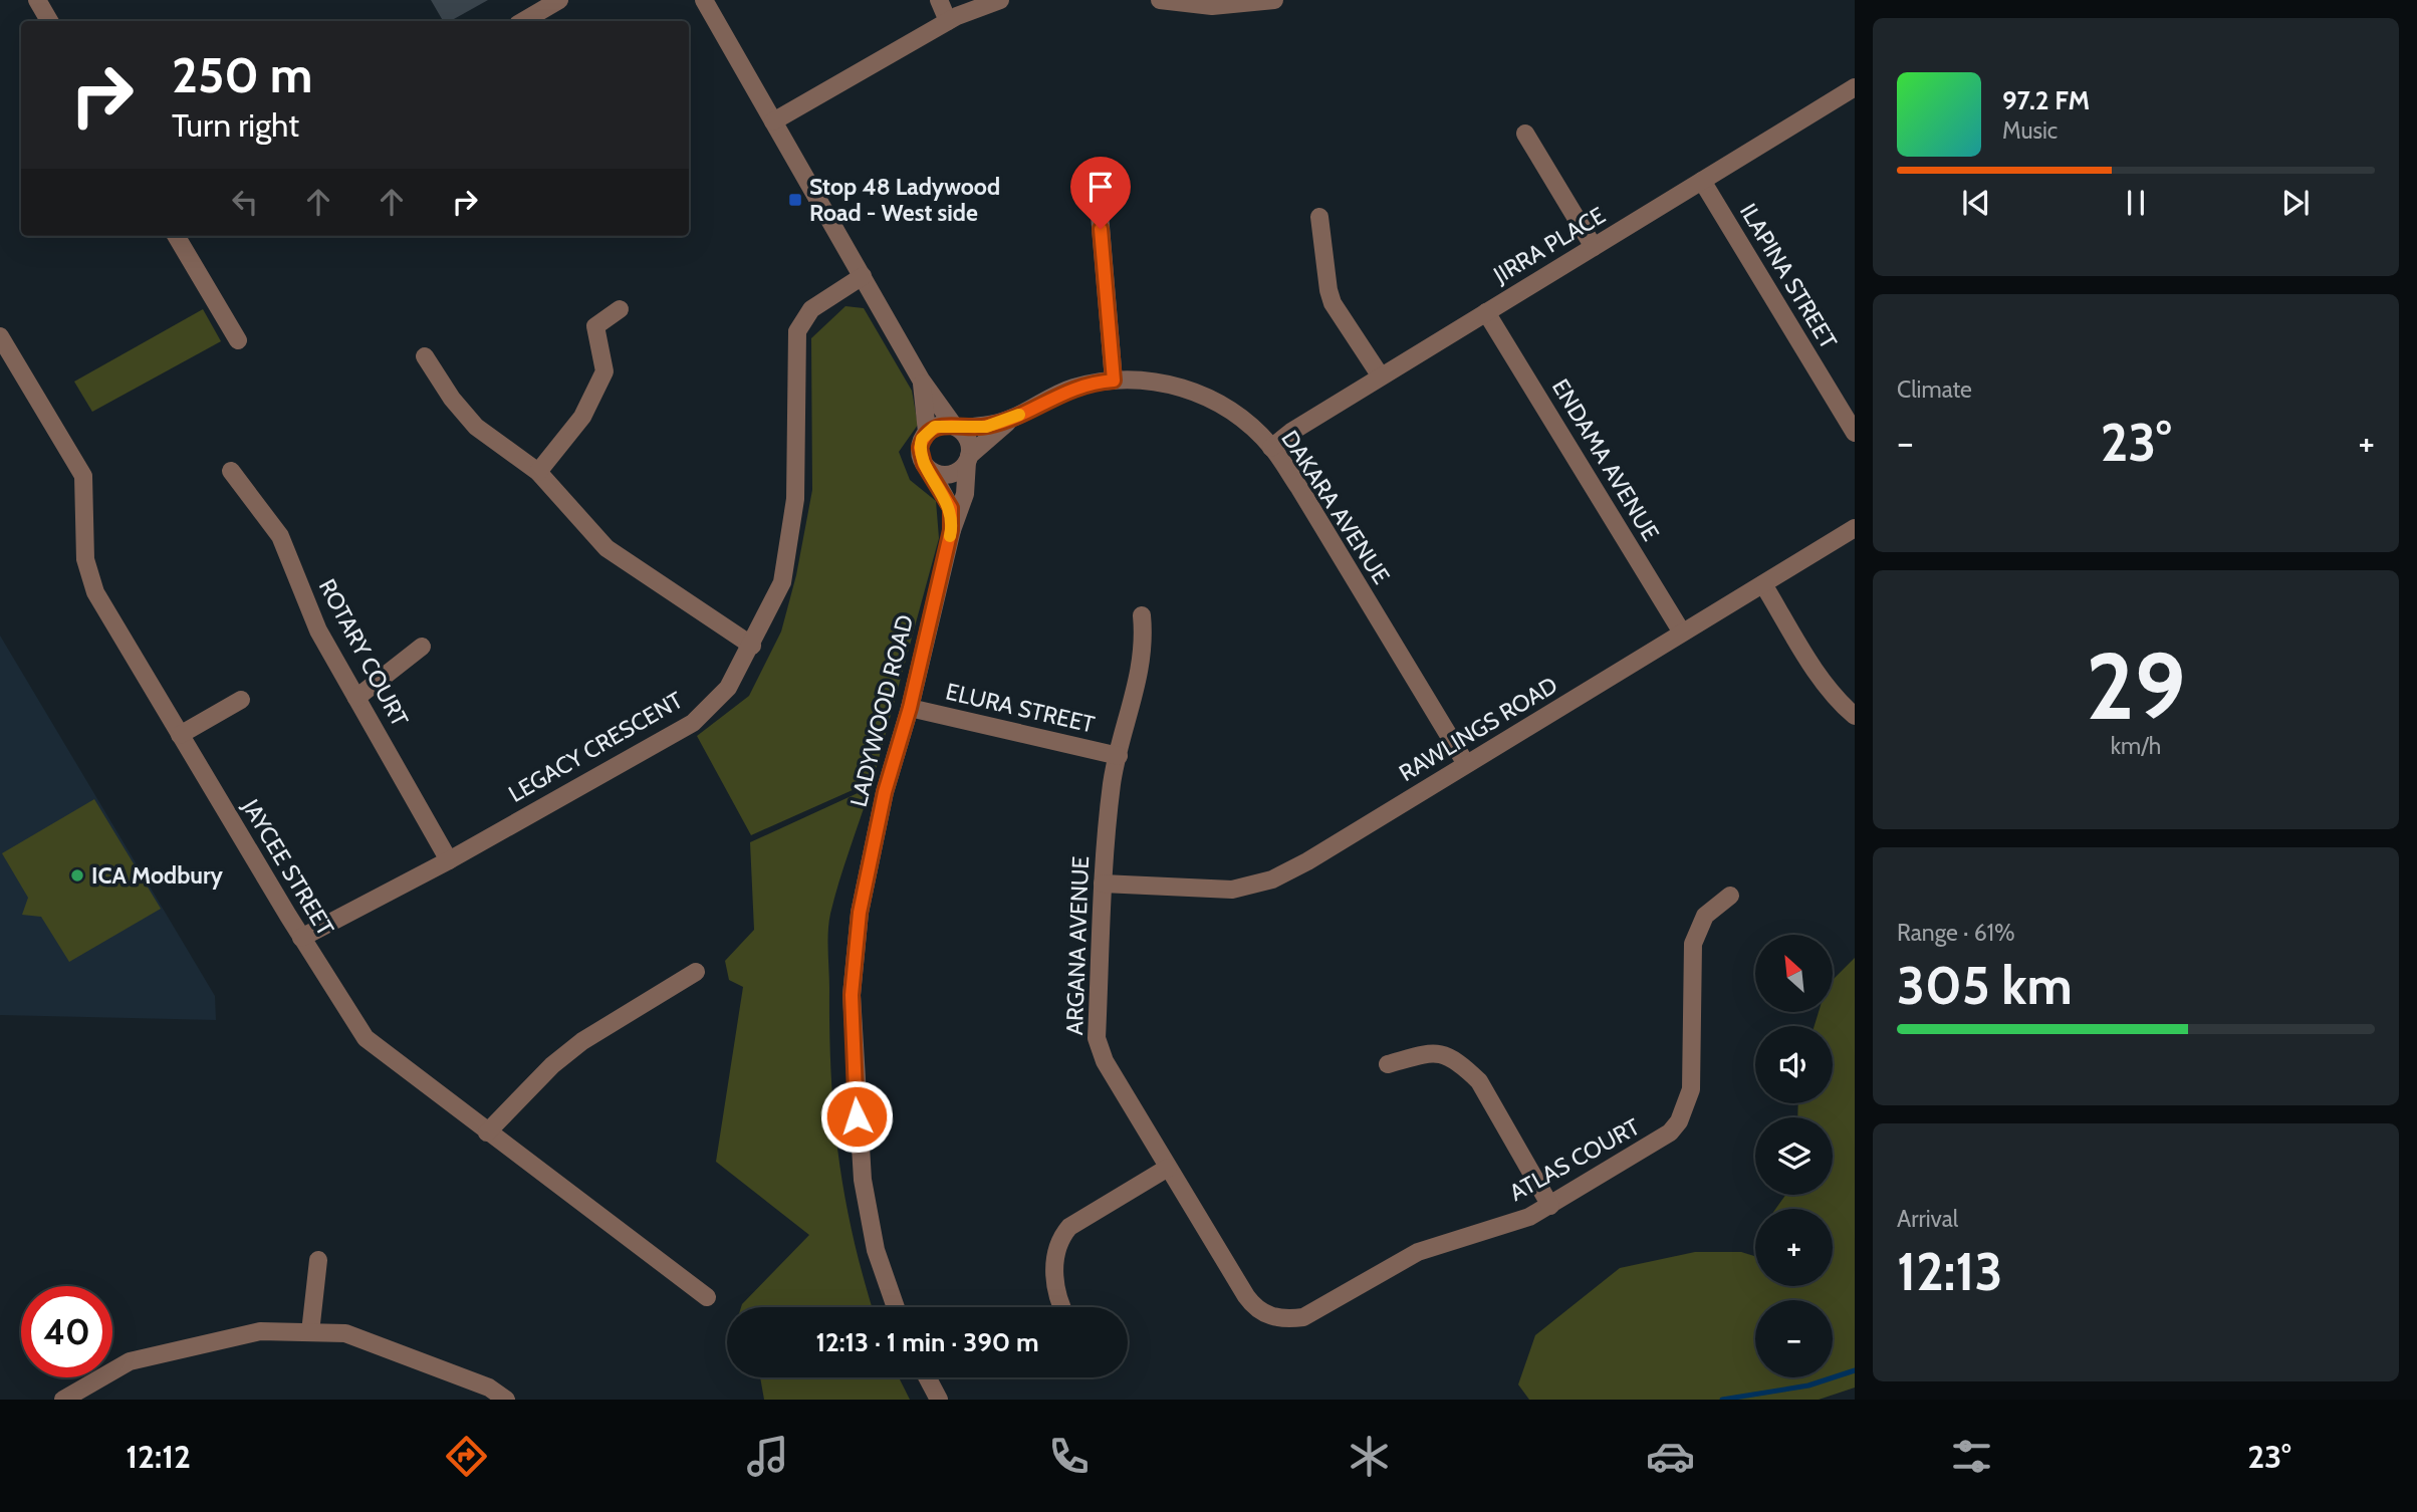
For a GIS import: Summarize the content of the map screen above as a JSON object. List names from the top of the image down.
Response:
{
  "streets": {
    "street": [
      "JIRRA PLACE",
      "ILAPINA STREET",
      "ENDAMA AVENUE",
      "DAKARA AVENUE",
      "ROTARY COURT",
      "ELURA STREET",
      "LADYWOOD ROAD",
      "RAWLINGS ROAD",
      "LEGACY CRESCENT",
      "JAYCEE STREET",
      "ARGANA AVENUE",
      "ATLAS COURT"
    ]
  },
  "crossings": [
    ["JIRRA PLACE", "ILAPINA STREET"],
    ["JIRRA PLACE", "ENDAMA AVENUE"],
    ["JIRRA PLACE", "DAKARA AVENUE"],
    ["ENDAMA AVENUE", "RAWLINGS ROAD"],
    ["DAKARA AVENUE", "LADYWOOD ROAD"],
    ["DAKARA AVENUE", "RAWLINGS ROAD"],
    ["ROTARY COURT", "LEGACY CRESCENT"],
    ["ELURA STREET", "LADYWOOD ROAD"],
    ["ELURA STREET", "ARGANA AVENUE"],
    ["RAWLINGS ROAD", "ARGANA AVENUE"],
    ["LEGACY CRESCENT", "JAYCEE STREET"],
    ["ARGANA AVENUE", "ATLAS COURT"]
  ],
  "places": {
    "transit": ["Stop 48 Ladywood Road - West side"],
    "other": ["ICA Modbury"]
  },
  "north": "top left",
  "page": {
    "turn": ["250 m", "Turn right"],
    "song": ["97.2 FM", "Music"],
    "tile": [
      "Climate",
      ["29", "km/h"],
      ["Range · 61%", "305 km"],
      ["Arrival", "12:13"]
    ],
    "heat": ["−", "23°", "+"],
    "map_buttons": ["+", "−"],
    "limit": "40",
    "trip": "12:13 · 1 min · 390 m",
    "tabs": ["12:12", "23°"]
  }
}
